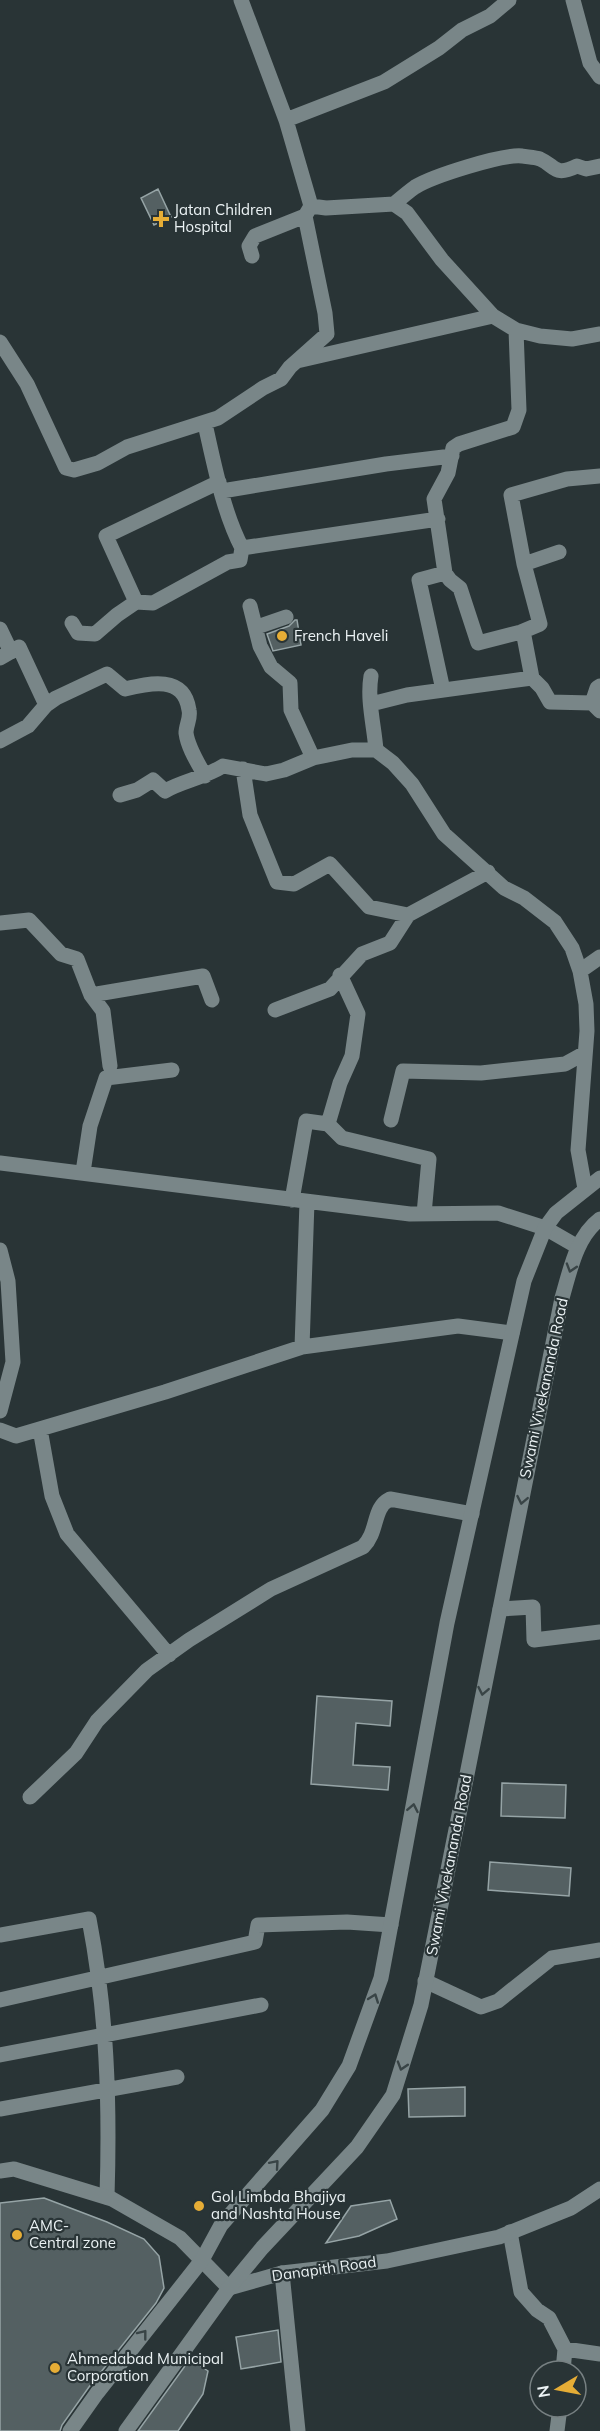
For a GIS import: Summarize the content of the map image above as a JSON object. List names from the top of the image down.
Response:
{
  "streets": {
    "street": ["Swami Vivekananda Road", "Danapith Road"]
  },
  "crossings": [
    ["Swami Vivekananda Road", "Danapith Road"]
  ],
  "places": {
    "health": ["Jatan Children Hospital"],
    "other": [
      "French Haveli",
      "Gol Limbda Bhajiya and Nashta House",
      "AMC- Central zone",
      "Ahmedabad Municipal Corporation"
    ]
  },
  "north": "left"
}
